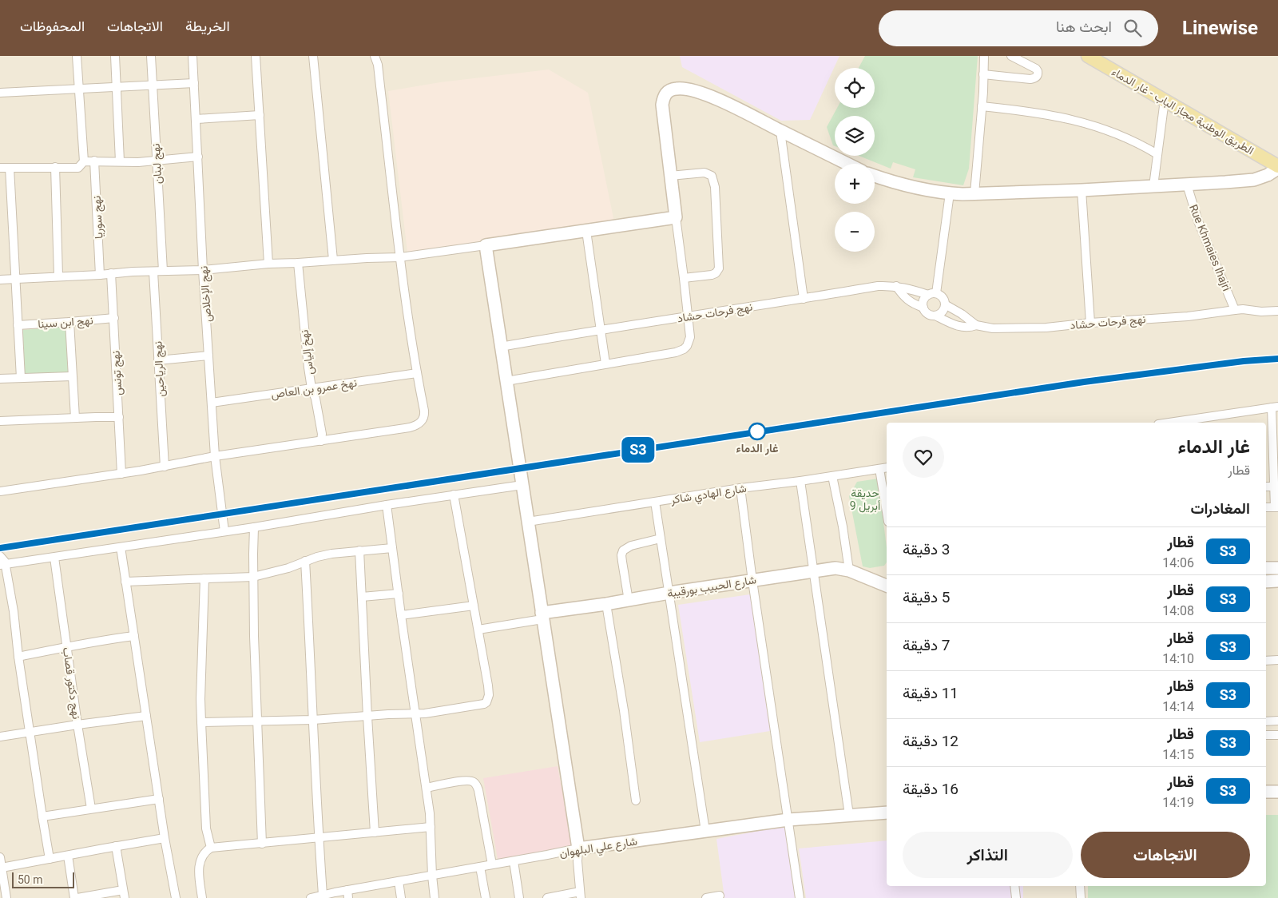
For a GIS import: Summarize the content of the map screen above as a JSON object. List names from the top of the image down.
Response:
{
  "streets": {
    "main road": ["الطريق الوطنية مجاز الباب - غار الدماء"],
    "street": [
      "نهج لبنان",
      "نهج سوريا",
      "Rue Khmaies lhajri",
      "نهج الإخلاص",
      "نهج فرحات حشاد",
      "نهج ابن سينا",
      "نهخ إلياس",
      "نهج الرياحين",
      "نهج تونس",
      "نهخ عمرو بن العاص",
      "شارع الهادي شاكر",
      "شارع الحبيب بورقيبة",
      "نهج دكتور قصاب",
      "شارع علي البلهوان"
    ]
  },
  "crossings": [
    ["Rue Khmaies lhajri", "نهج فرحات حشاد"],
    ["نهج الإخلاص", "نهخ عمرو بن العاص"],
    ["نهج ابن سينا", "نهج تونس"],
    ["نهخ إلياس", "نهخ عمرو بن العاص"]
  ],
  "parks": ["حديقة 9 أبريل"],
  "places": ["غار الدماء"],
  "scale_bar": "50 m",
  "page": {
    "header": "Linewise",
    "search": "ابحث هنا",
    "nav": ["الخريطة", "الاتجاهات", "المحفوظات"],
    "on_map": "S3",
    "map_buttons": ["+", "−"],
    "heading": [
      ["غار الدماء", "قطار"],
      "المغادرات"
    ],
    "list": [
      {
        "mark": "S3",
        "name": "قطار",
        "note": "14:06",
        "value": "3 دقيقة"
      },
      {
        "mark": "S3",
        "name": "قطار",
        "note": "14:08",
        "value": "5 دقيقة"
      },
      {
        "mark": "S3",
        "name": "قطار",
        "note": "14:10",
        "value": "7 دقيقة"
      },
      {
        "mark": "S3",
        "name": "قطار",
        "note": "14:14",
        "value": "11 دقيقة"
      },
      {
        "mark": "S3",
        "name": "قطار",
        "note": "14:15",
        "value": "12 دقيقة"
      },
      {
        "mark": "S3",
        "name": "قطار",
        "note": "14:19",
        "value": "16 دقيقة"
      }
    ],
    "buttons": ["الاتجاهات", "التذاكر"],
    "scale": "50 m"
  }
}
